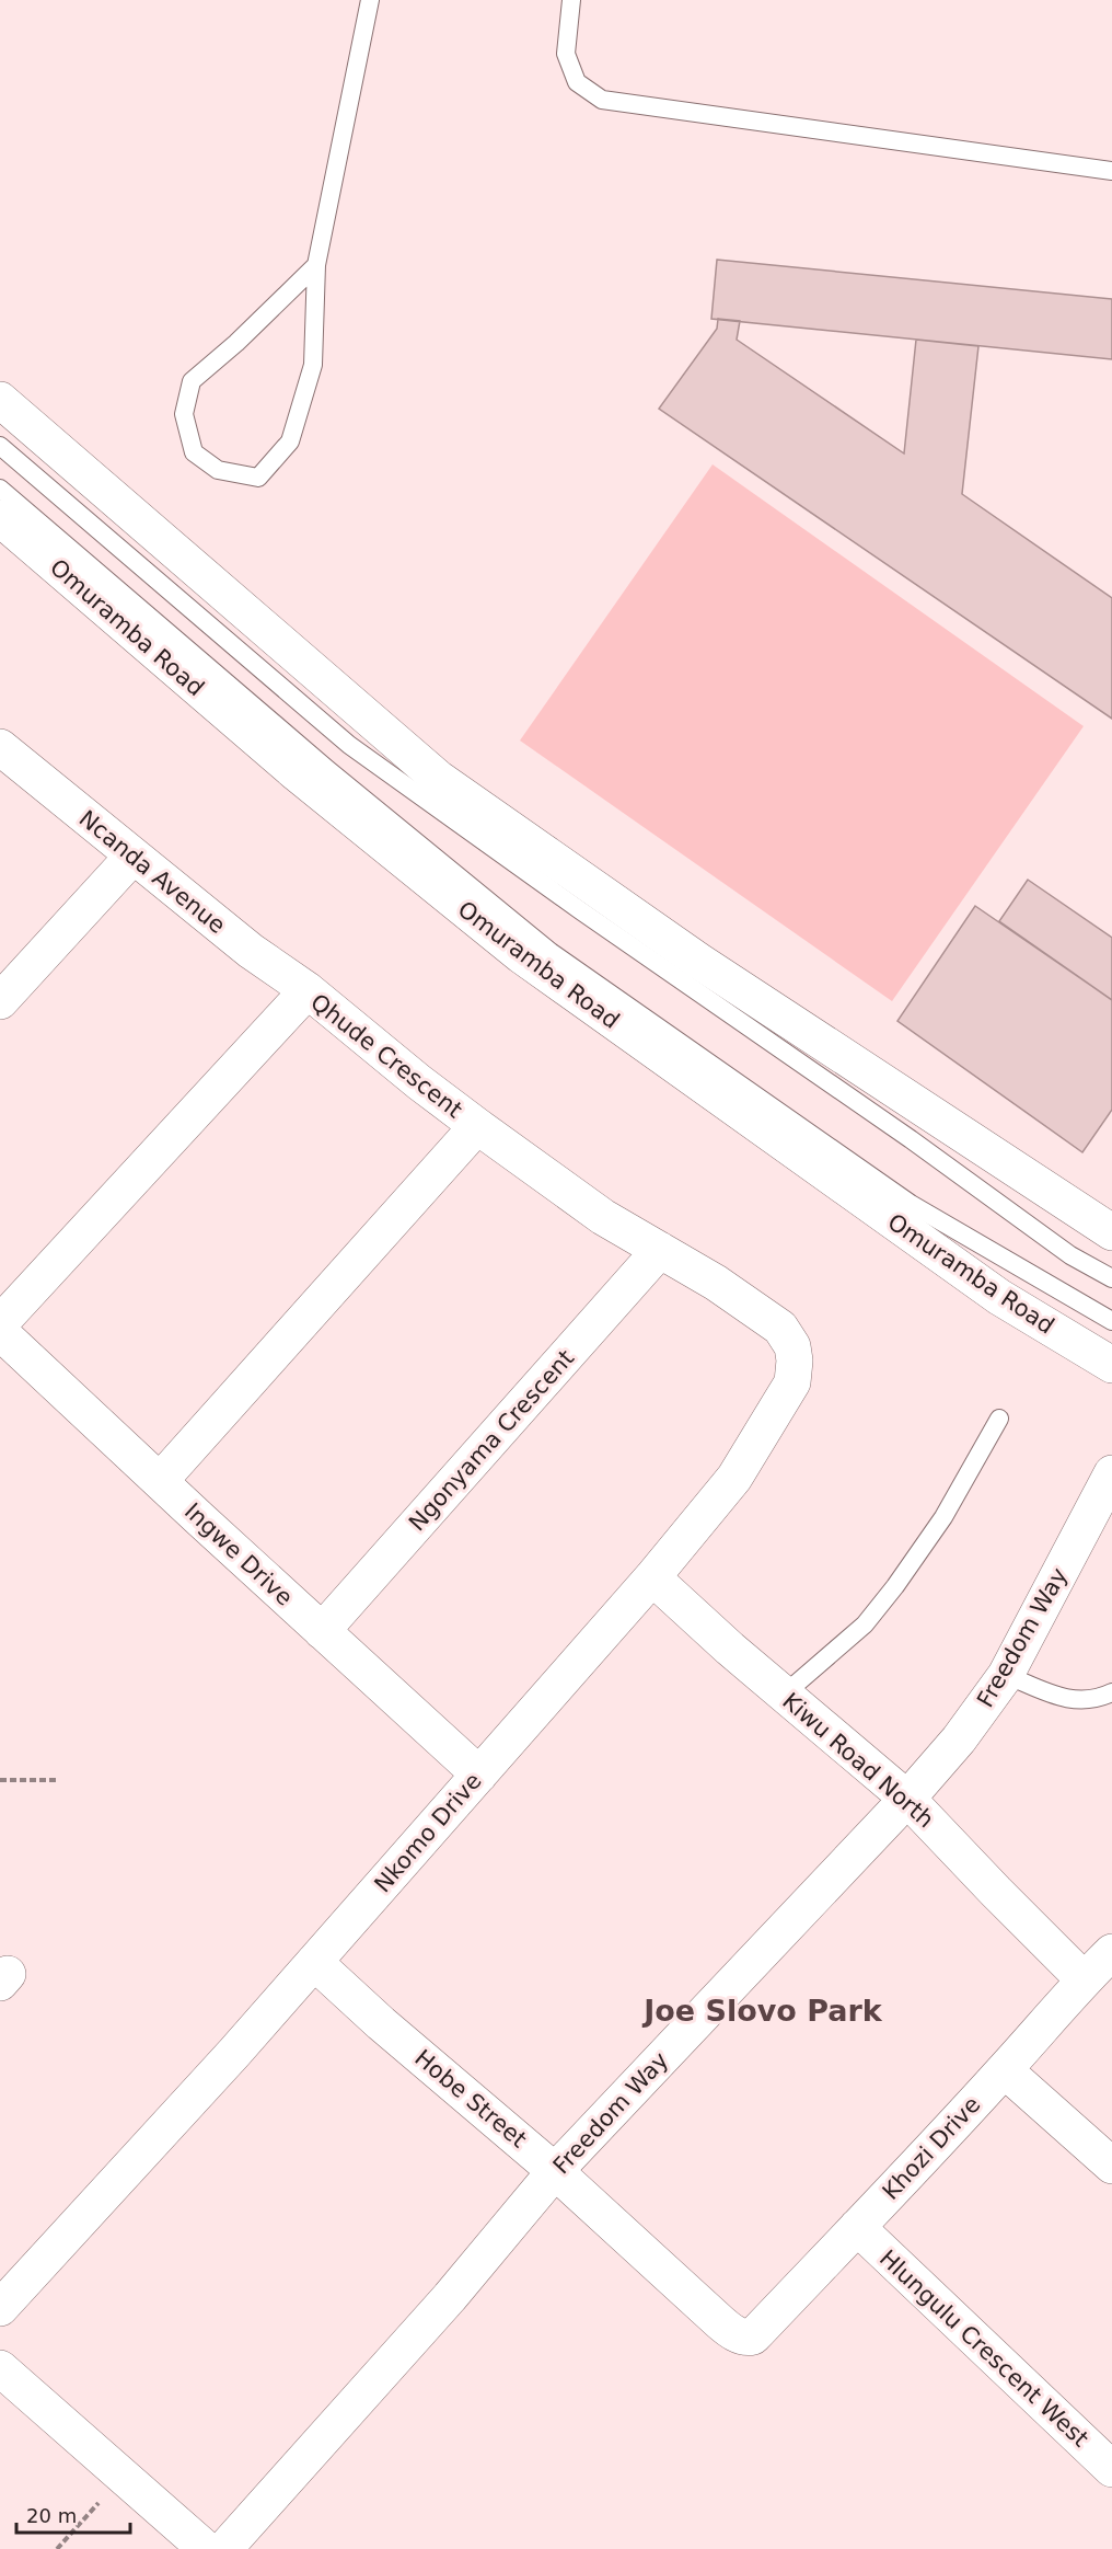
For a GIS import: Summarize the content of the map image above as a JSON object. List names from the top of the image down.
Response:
{
  "streets": {
    "street": [
      "Omuramba Road",
      "Ncanda Avenue",
      "Qhude Crescent",
      "Ngonyama Crescent",
      "Ingwe Drive",
      "Freedom Way",
      "Kiwu Road North",
      "Nkomo Drive",
      "Hobe Street",
      "Khozi Drive",
      "Hlungulu Crescent West"
    ]
  },
  "crossings": [
    ["Ncanda Avenue", "Qhude Crescent"],
    ["Qhude Crescent", "Ingwe Drive"],
    ["Ngonyama Crescent", "Ingwe Drive"],
    ["Ngonyama Crescent", "Nkomo Drive"],
    ["Ingwe Drive", "Nkomo Drive"],
    ["Freedom Way", "Kiwu Road North"],
    ["Freedom Way", "Hobe Street"],
    ["Kiwu Road North", "Nkomo Drive"],
    ["Kiwu Road North", "Khozi Drive"],
    ["Nkomo Drive", "Hobe Street"],
    ["Hobe Street", "Khozi Drive"],
    ["Khozi Drive", "Hlungulu Crescent West"]
  ],
  "districts": ["Joe Slovo Park"],
  "scale_bar": "20 m"
}
